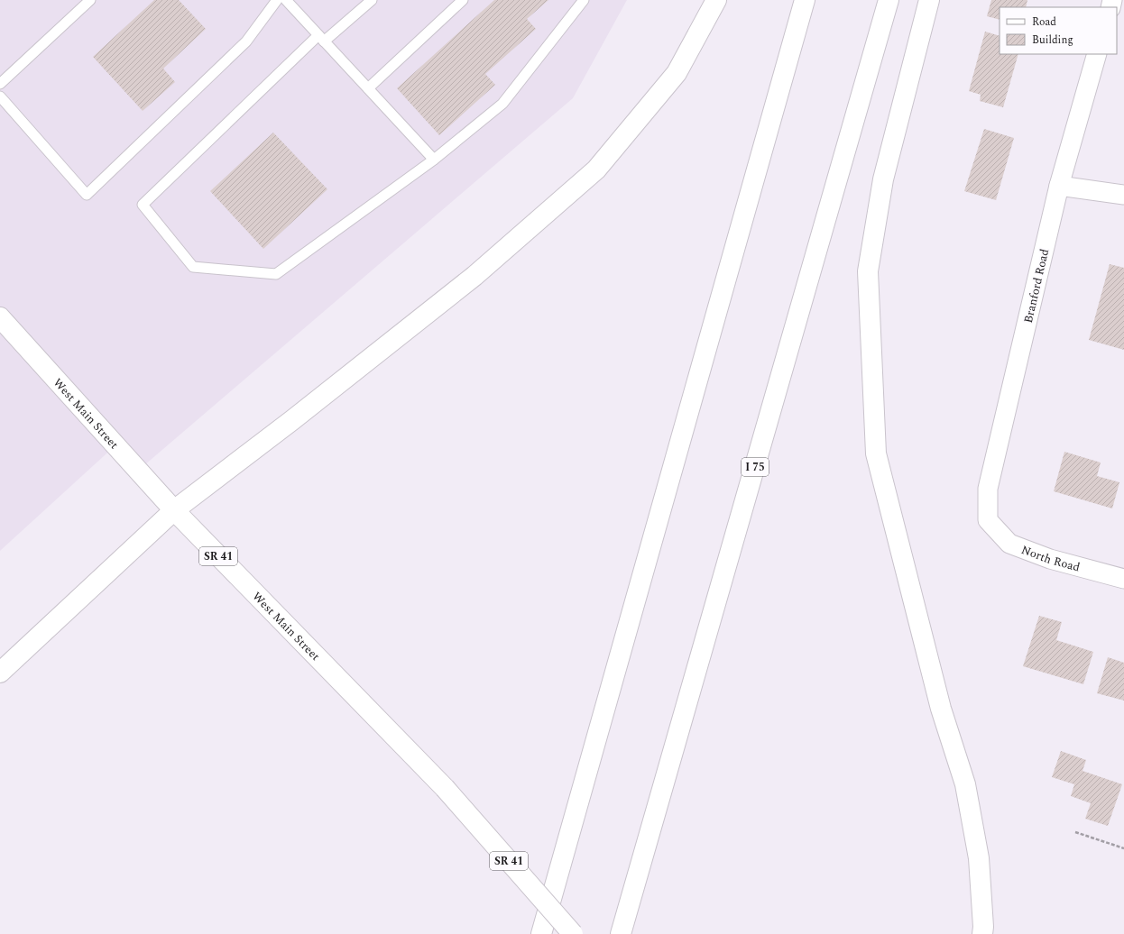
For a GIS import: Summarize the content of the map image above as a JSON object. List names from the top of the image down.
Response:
{
  "streets": {
    "main road": ["West Main Street", "I 75", "SR 41"],
    "street": ["Branford Road", "North Road"]
  },
  "crossings": [
    ["Branford Road", "North Road"]
  ],
  "legend": ["Road", "Building"]
}
